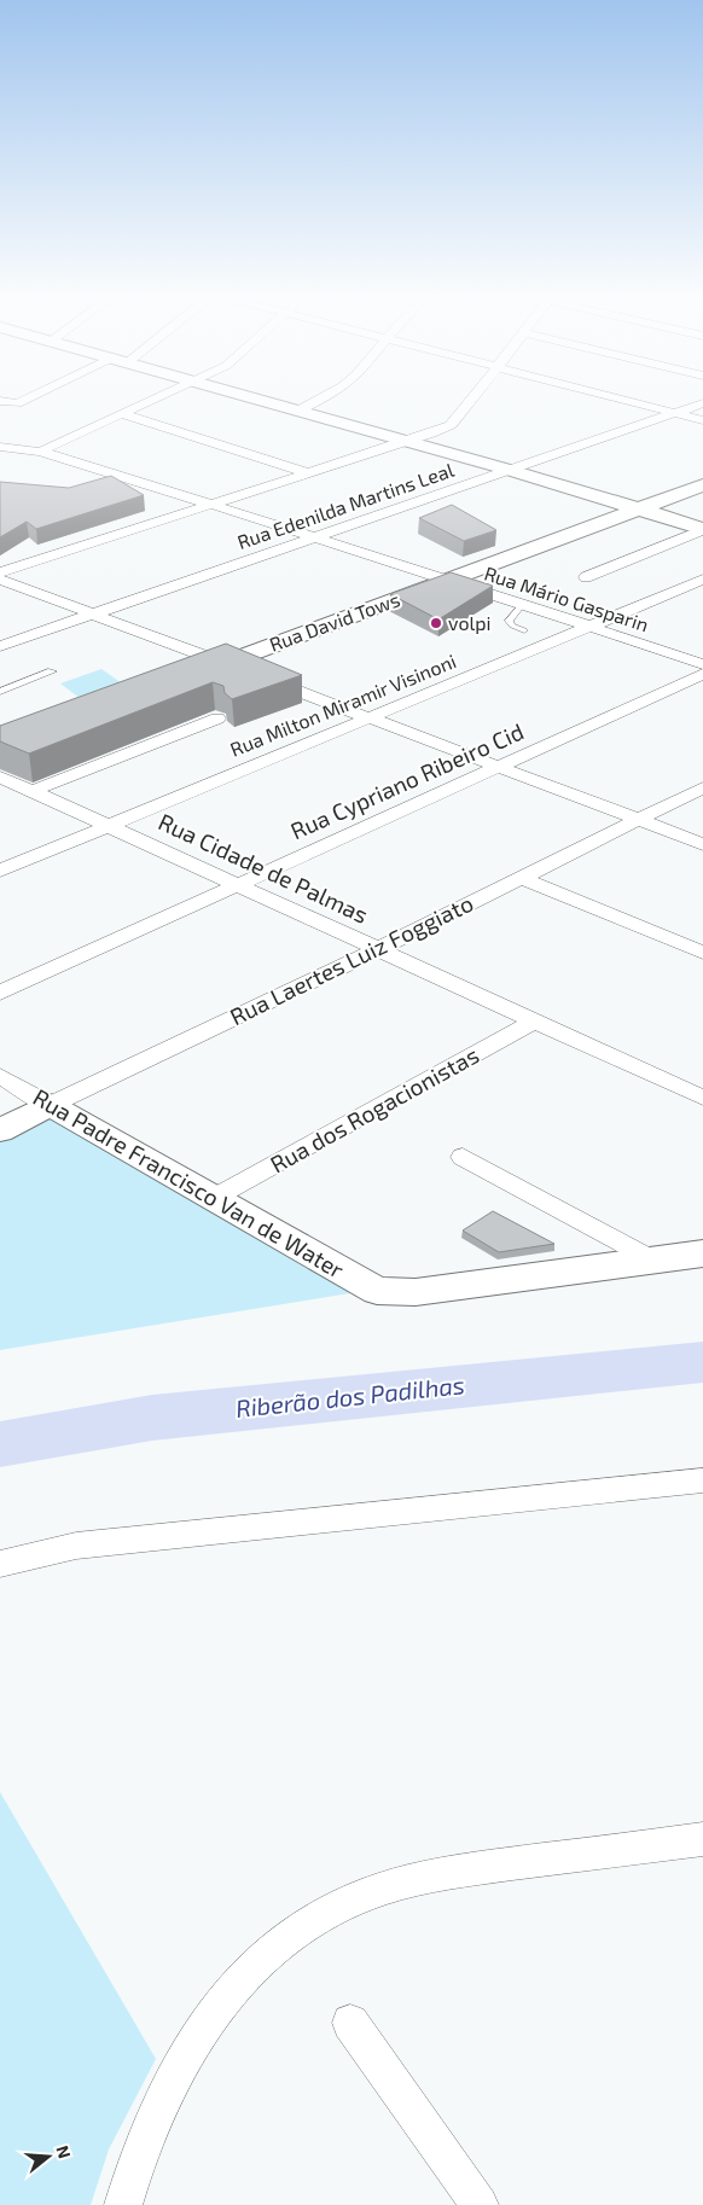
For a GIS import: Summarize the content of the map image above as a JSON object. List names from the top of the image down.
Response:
{
  "streets": {
    "street": [
      "Rua Edenilda Martins Leal",
      "Rua Mário Gasparin",
      "Rua David Tows",
      "Rua Milton Miramir Visinoni",
      "Rua Cypriano Ribeiro Cid",
      "Rua Cidade de Palmas",
      "Rua Laertes Luiz Foggiato",
      "Rua dos Rogacionistas",
      "Rua Padre Francisco Van de Water"
    ]
  },
  "crossings": [
    ["Rua Edenilda Martins Leal", "Rua Mário Gasparin"],
    ["Rua Mário Gasparin", "Rua David Tows"],
    ["Rua Mário Gasparin", "Rua Milton Miramir Visinoni"],
    ["Rua Milton Miramir Visinoni", "Rua Cidade de Palmas"],
    ["Rua Cypriano Ribeiro Cid", "Rua Cidade de Palmas"],
    ["Rua Cidade de Palmas", "Rua Laertes Luiz Foggiato"],
    ["Rua Cidade de Palmas", "Rua dos Rogacionistas"],
    ["Rua Laertes Luiz Foggiato", "Rua Padre Francisco Van de Water"],
    ["Rua dos Rogacionistas", "Rua Padre Francisco Van de Water"]
  ],
  "water": ["Riberão dos Padilhas"],
  "places": ["volpi"],
  "north": "right"
}
